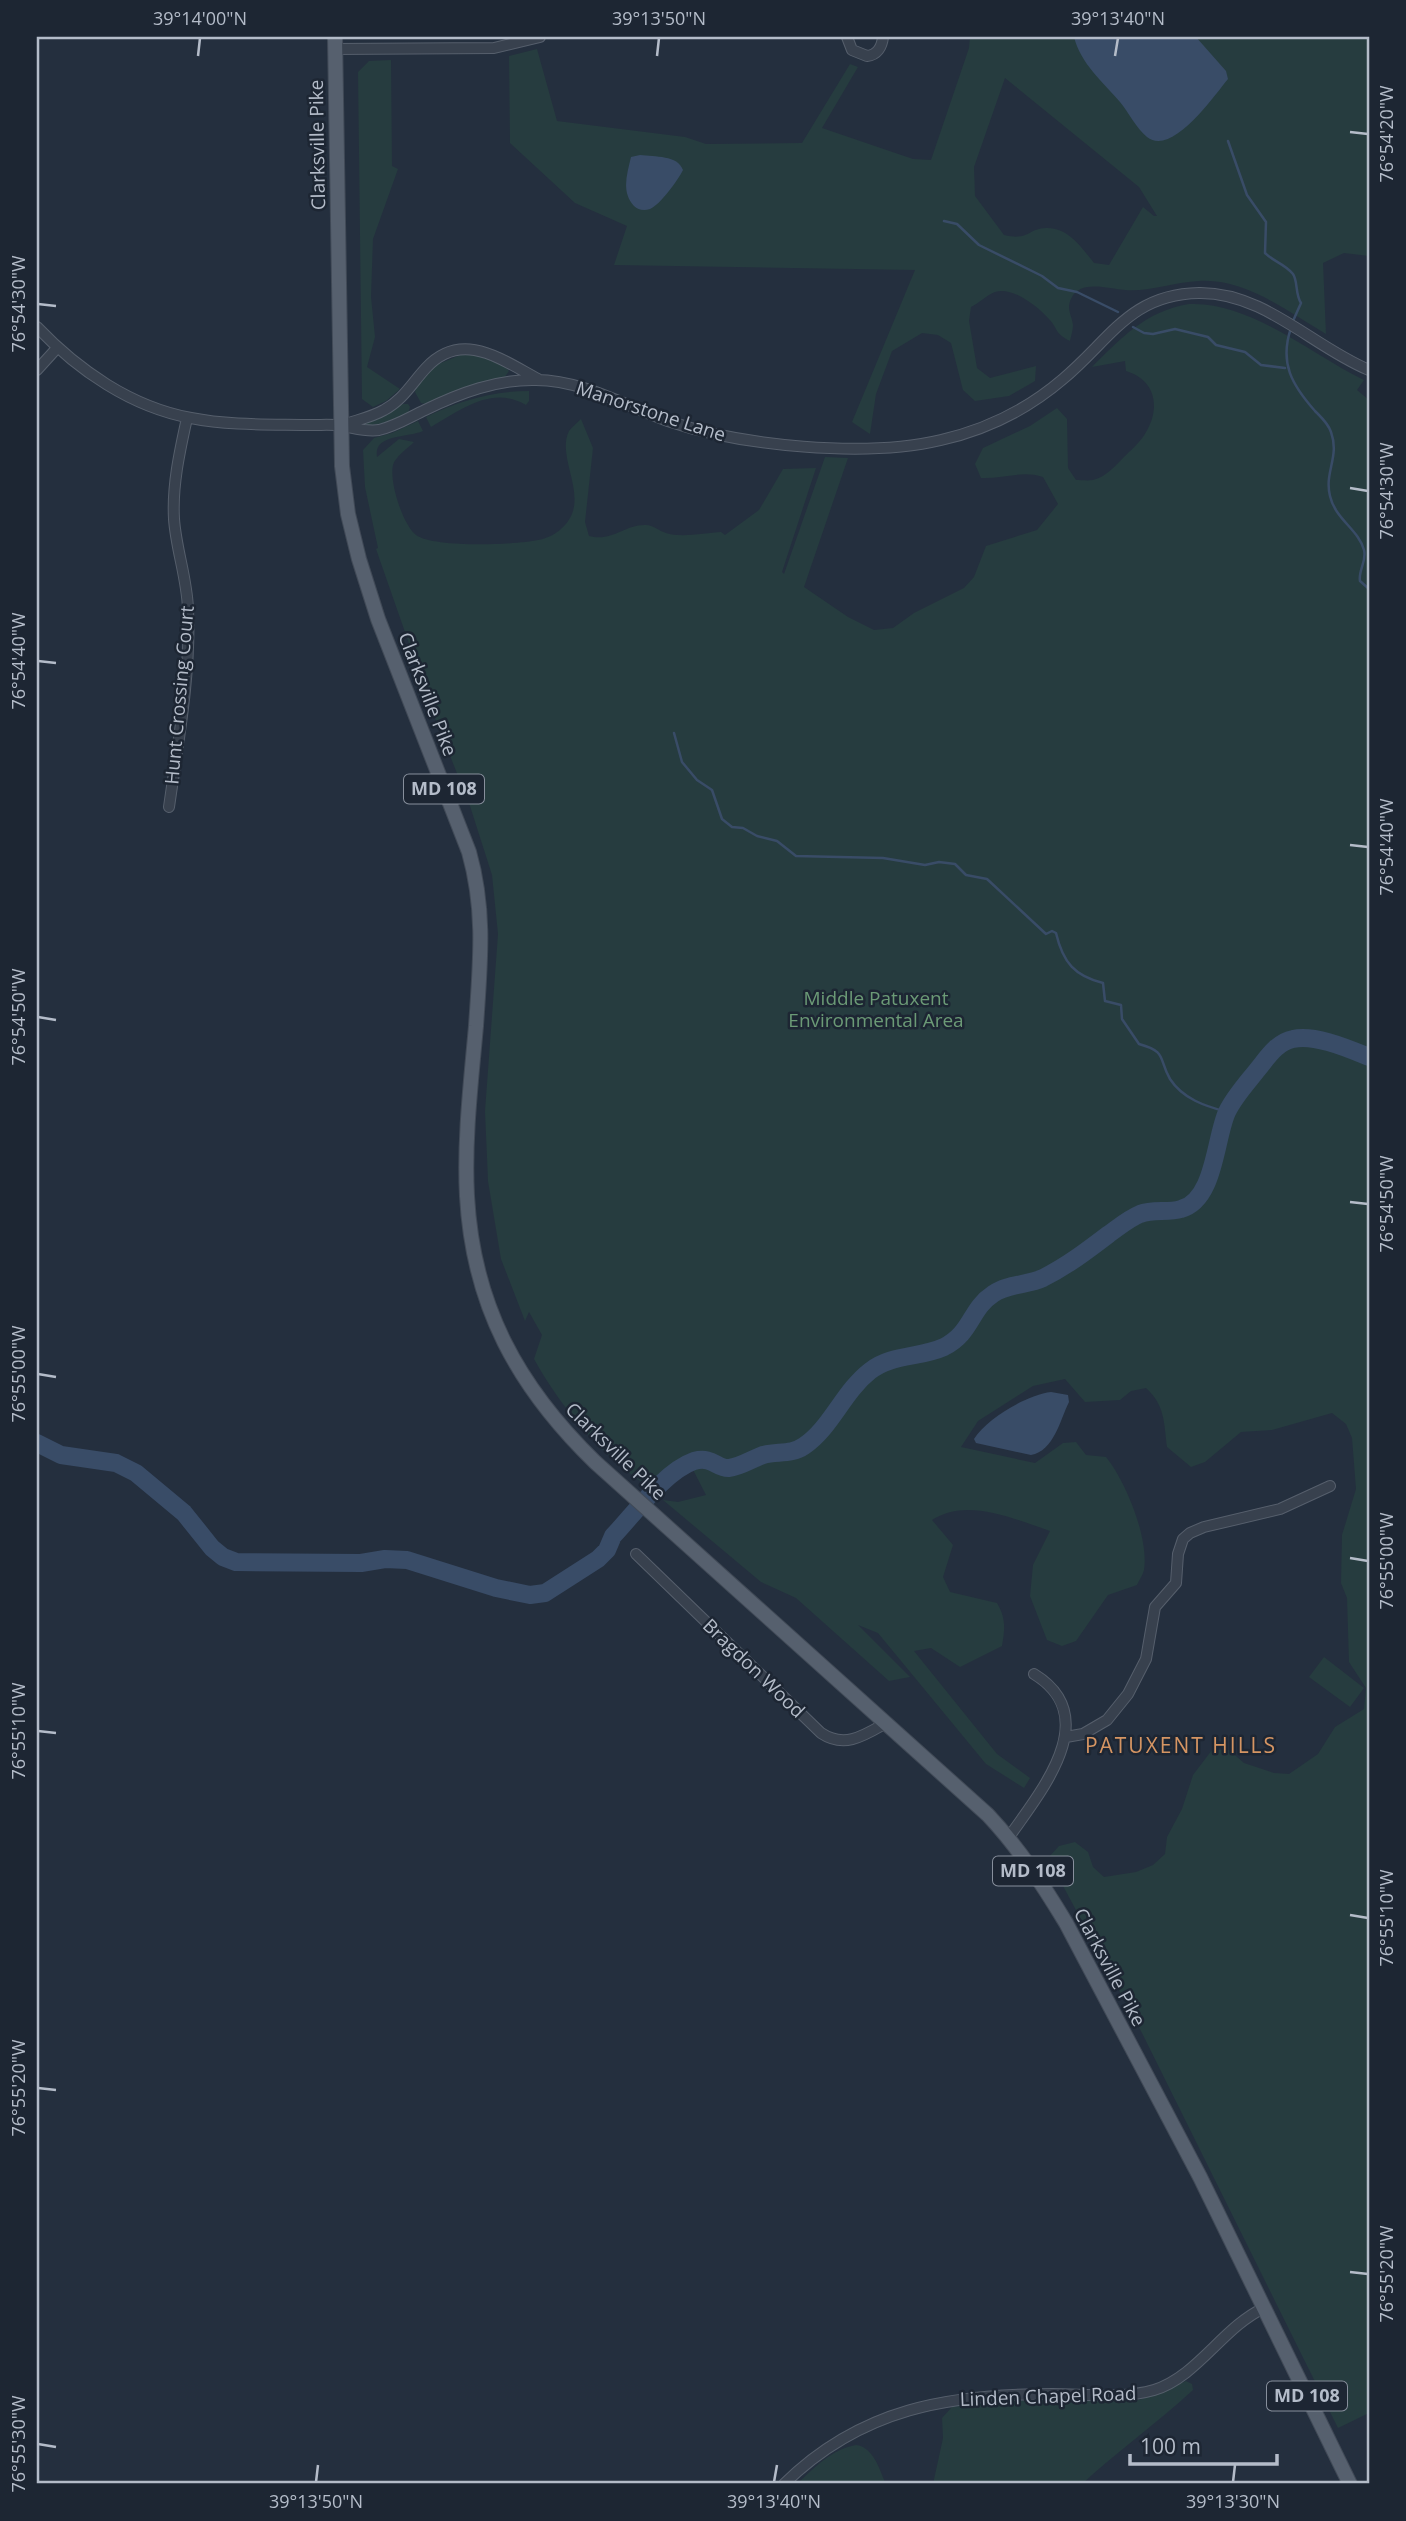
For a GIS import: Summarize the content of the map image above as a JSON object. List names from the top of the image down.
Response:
{
  "streets": {
    "main road": ["Clarksville Pike", "MD 108"],
    "street": [
      "Manorstone Lane",
      "Hunt Crossing Court",
      "Bragdon Wood",
      "Linden Chapel Road"
    ]
  },
  "crossings": [
    ["Clarksville Pike", "Manorstone Lane"],
    ["Clarksville Pike", "Bragdon Wood"],
    ["Clarksville Pike", "Linden Chapel Road"]
  ],
  "districts": ["PATUXENT HILLS"],
  "parks": ["Middle Patuxent Environmental Area"],
  "scale_bar": "100 m",
  "coordinates": [
    "39°14'00\"N",
    "39°13'50\"N",
    "39°13'40\"N",
    "76°54'20\"W",
    "76°54'30\"W",
    "76°54'40\"W",
    "76°54'50\"W",
    "76°55'00\"W",
    "76°55'10\"W",
    "76°55'20\"W",
    "76°55'30\"W",
    "39°13'30\"N"
  ]
}
